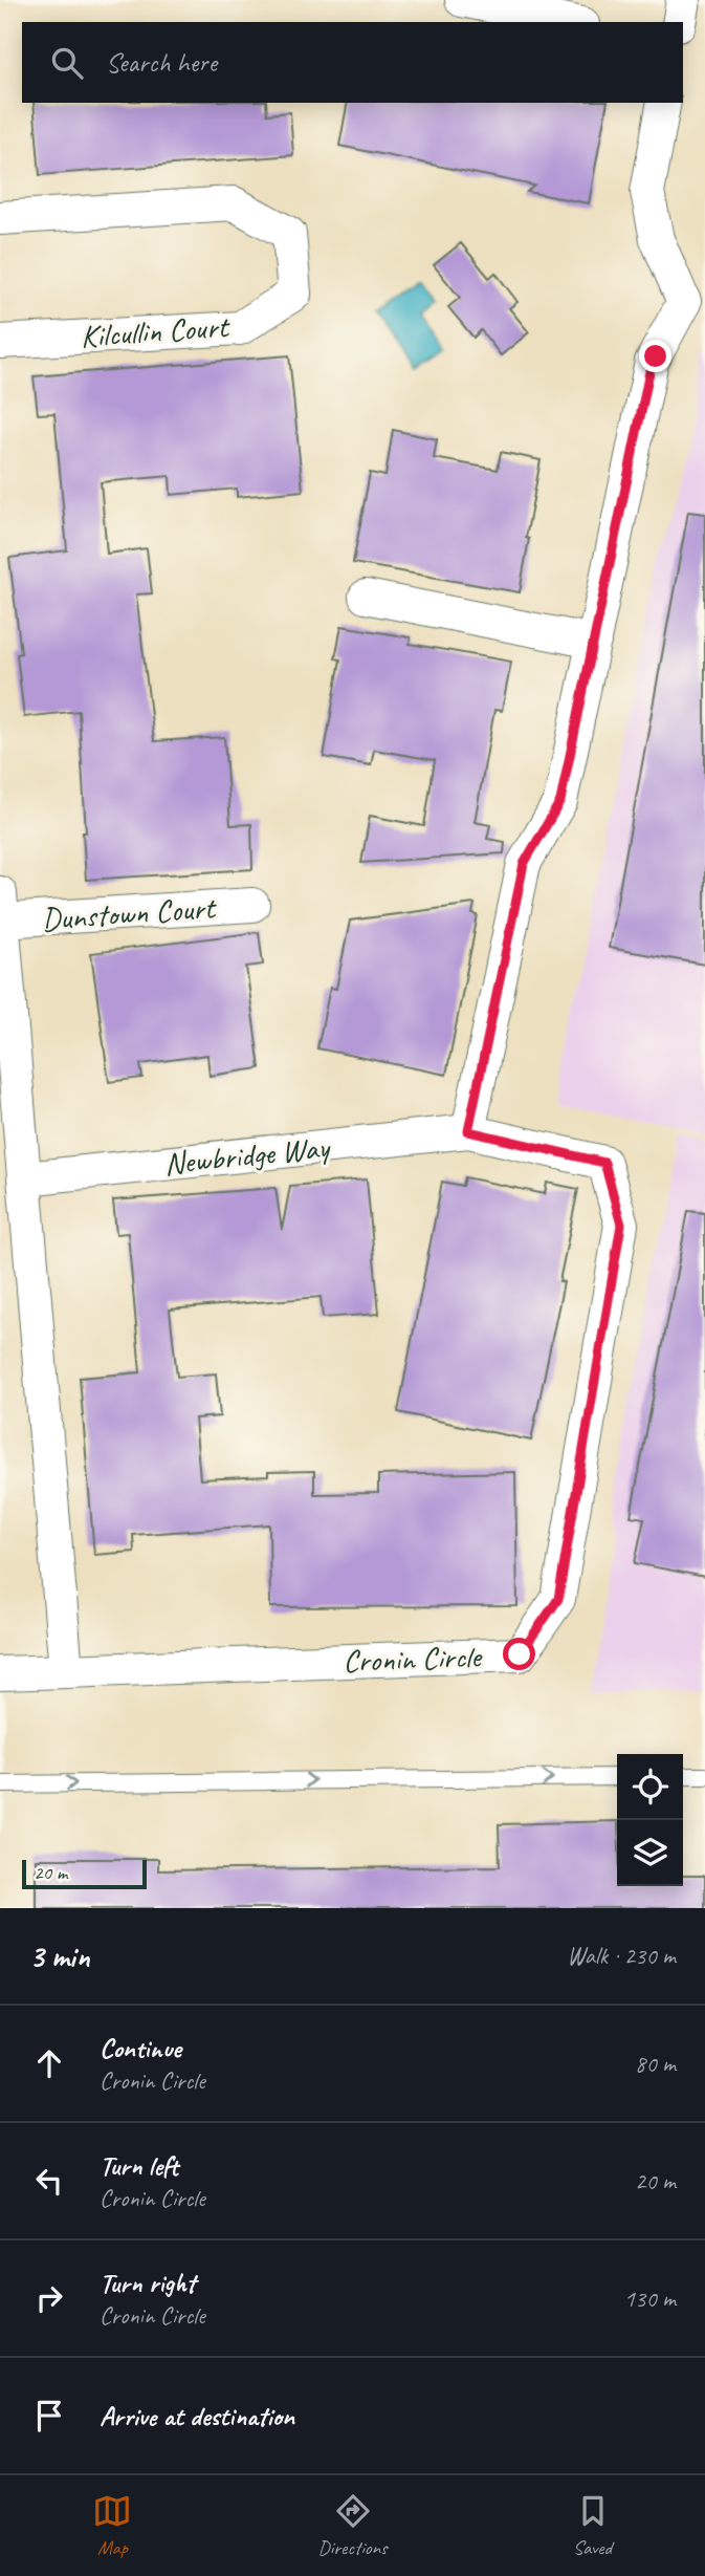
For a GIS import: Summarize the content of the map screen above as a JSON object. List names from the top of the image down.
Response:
{
  "streets": {
    "street": [
      "Kilcullin Court",
      "Dunstown Court",
      "Newbridge Way",
      "Cronin Circle"
    ]
  },
  "crossings": [
    ["Newbridge Way", "Cronin Circle"]
  ],
  "scale_bar": "20 m",
  "page": {
    "search": "Search here",
    "scale": "20 m",
    "heading": ["3 min", "Walk · 230 m"],
    "list": [
      ["Continue", "Cronin Circle", "80 m"],
      ["Turn left", "Cronin Circle", "20 m"],
      ["Turn right", "Cronin Circle", "130 m"],
      "Arrive at destination"
    ],
    "nav": ["Map", "Directions", "Saved"]
  }
}
